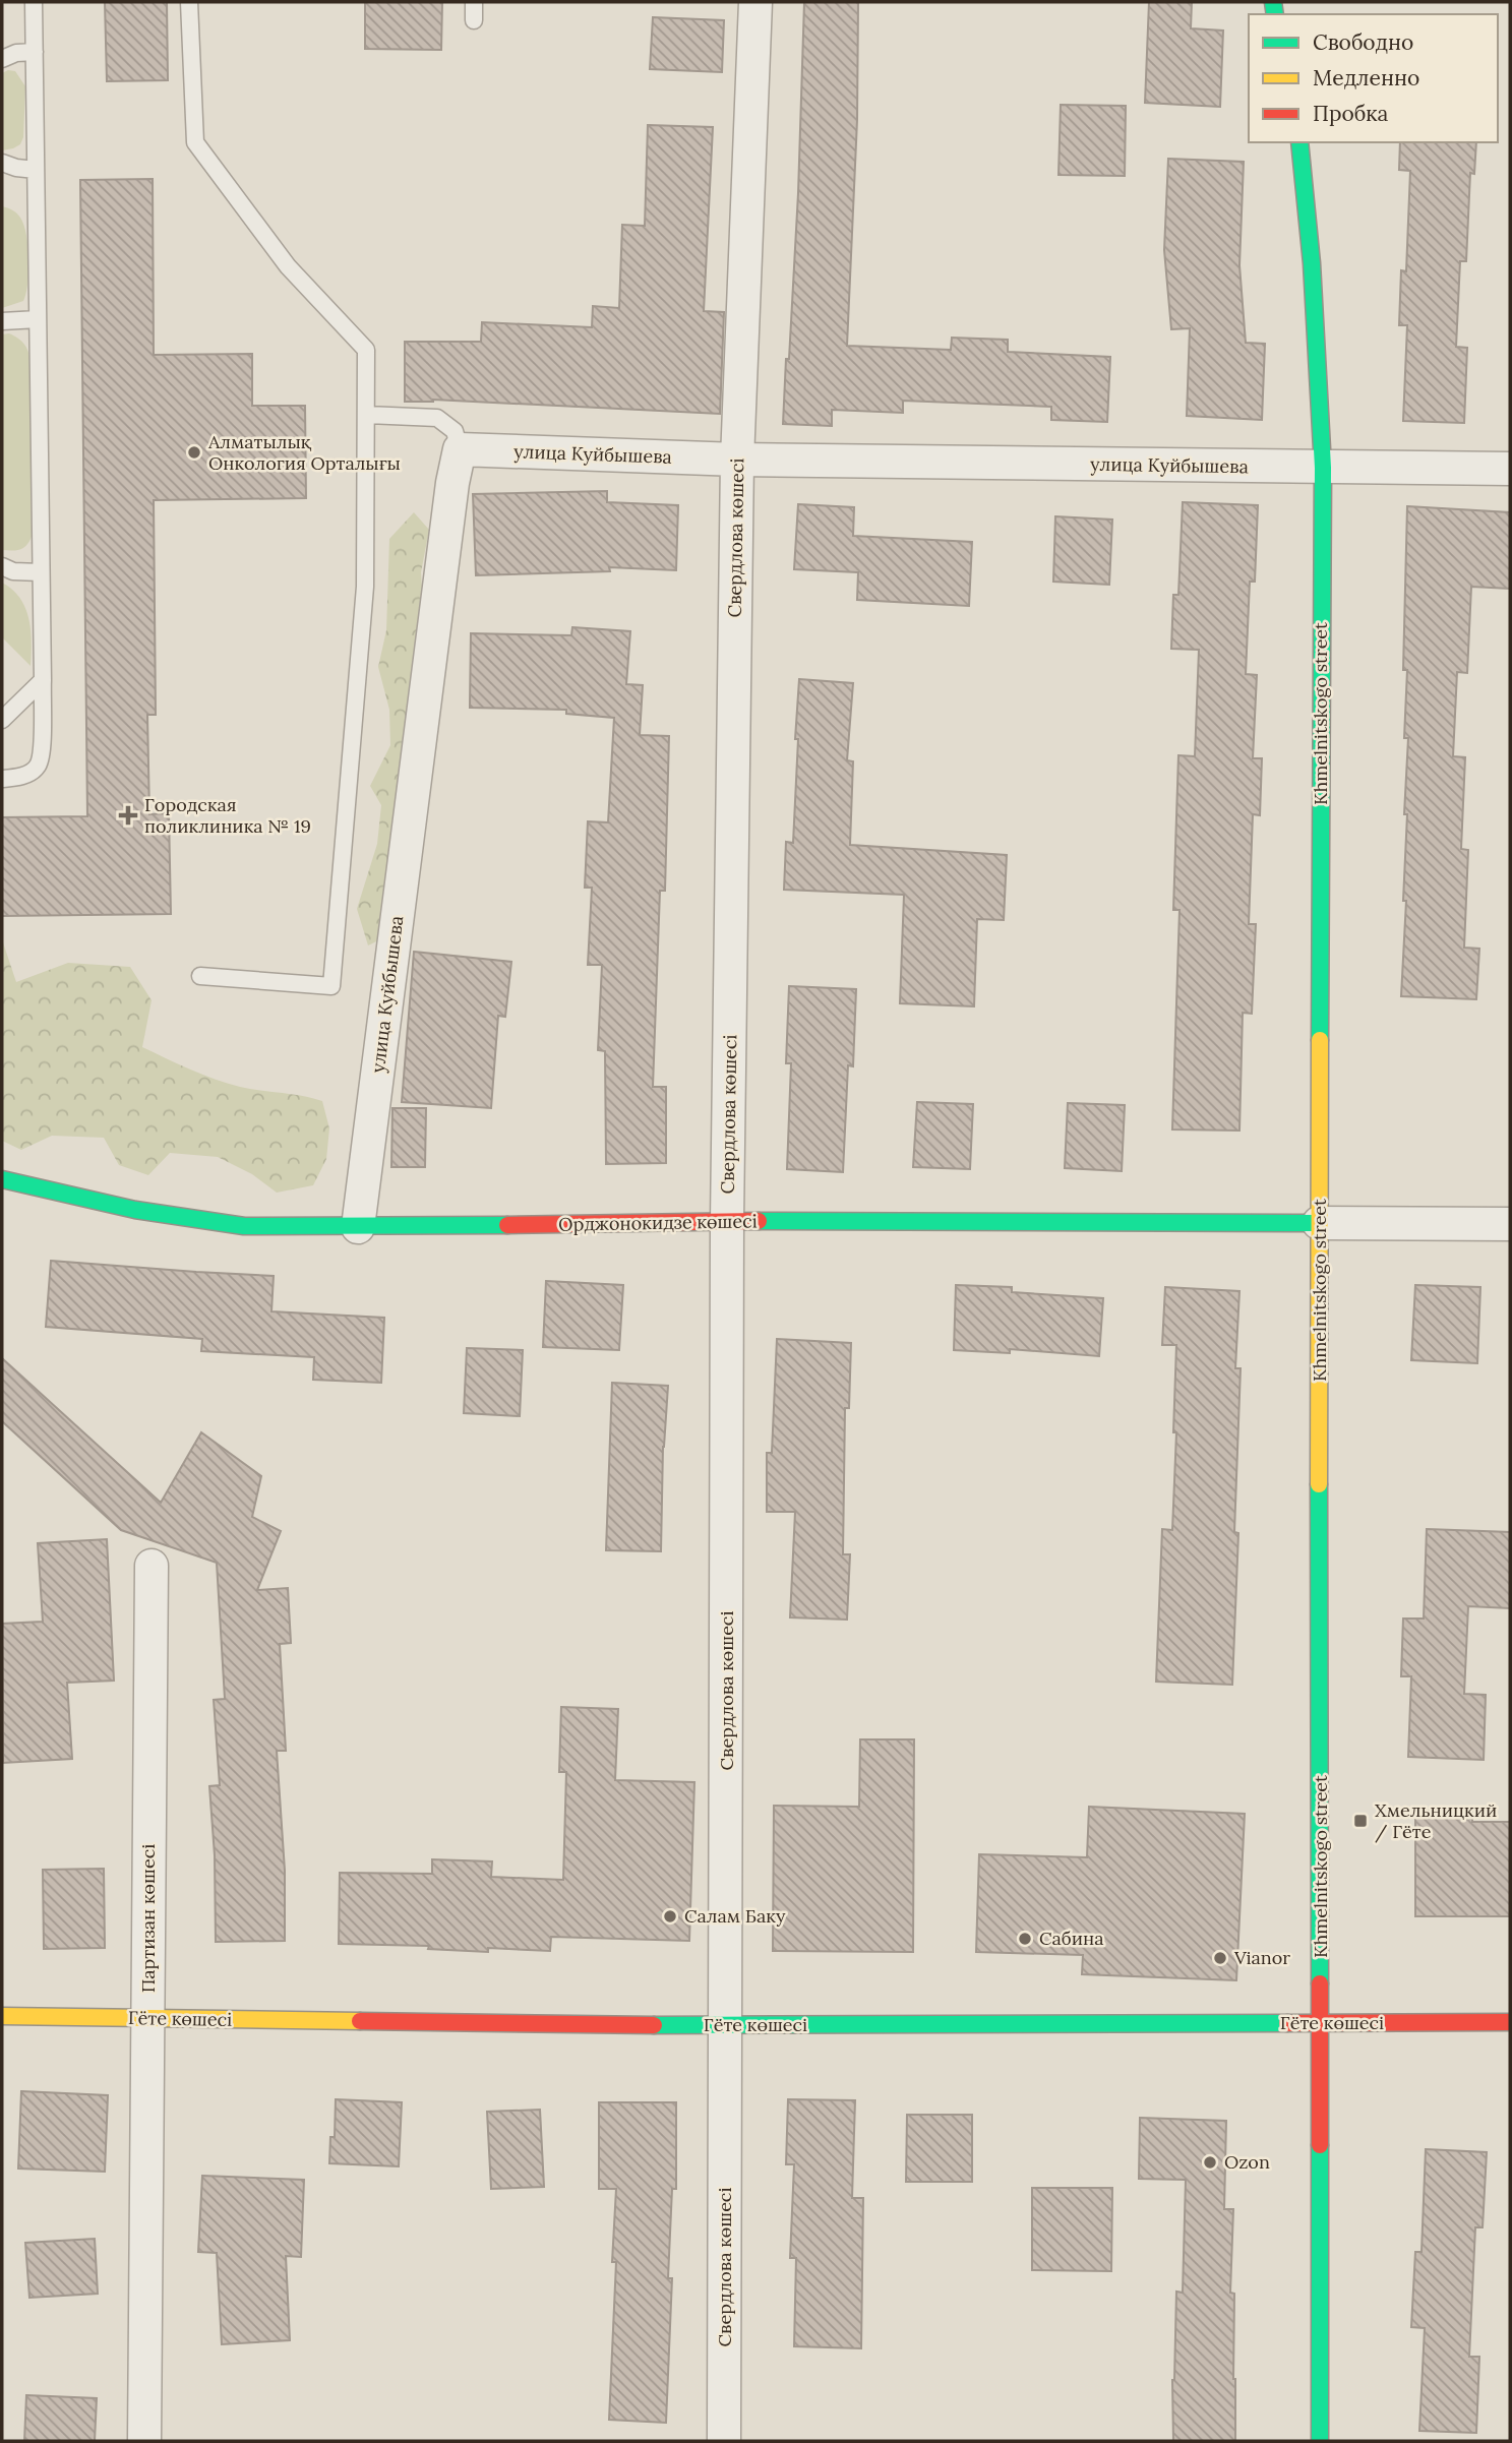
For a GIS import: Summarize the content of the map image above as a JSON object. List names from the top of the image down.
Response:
{
  "streets": {
    "main road": ["Khmelnitskogo street", "Орджонокидзе көшесі", "Гёте көшесі"],
    "street": ["улица Куйбышева", "Свердлова көшесі", "Партизан көшесі"]
  },
  "crossings": [
    ["улица Куйбышева", "Свердлова көшесі"],
    ["улица Куйбышева", "Khmelnitskogo street"],
    ["улица Куйбышева", "Орджонокидзе көшесі"],
    ["Свердлова көшесі", "Орджонокидзе көшесі"],
    ["Свердлова көшесі", "Гёте көшесі"],
    ["Khmelnitskogo street", "Орджонокидзе көшесі"],
    ["Khmelnitskogo street", "Гёте көшесі"],
    ["Партизан көшесі", "Гёте көшесі"]
  ],
  "places": {
    "other": [
      "Алматылық Онкология Орталығы",
      "Салам Баку",
      "Сабина",
      "Vianor",
      "Ozon"
    ],
    "health": ["Городская поликлиника № 19"],
    "transit": ["Хмельницкий / Гёте"]
  },
  "legend": ["Свободно", "Медленно", "Пробка"]
}
